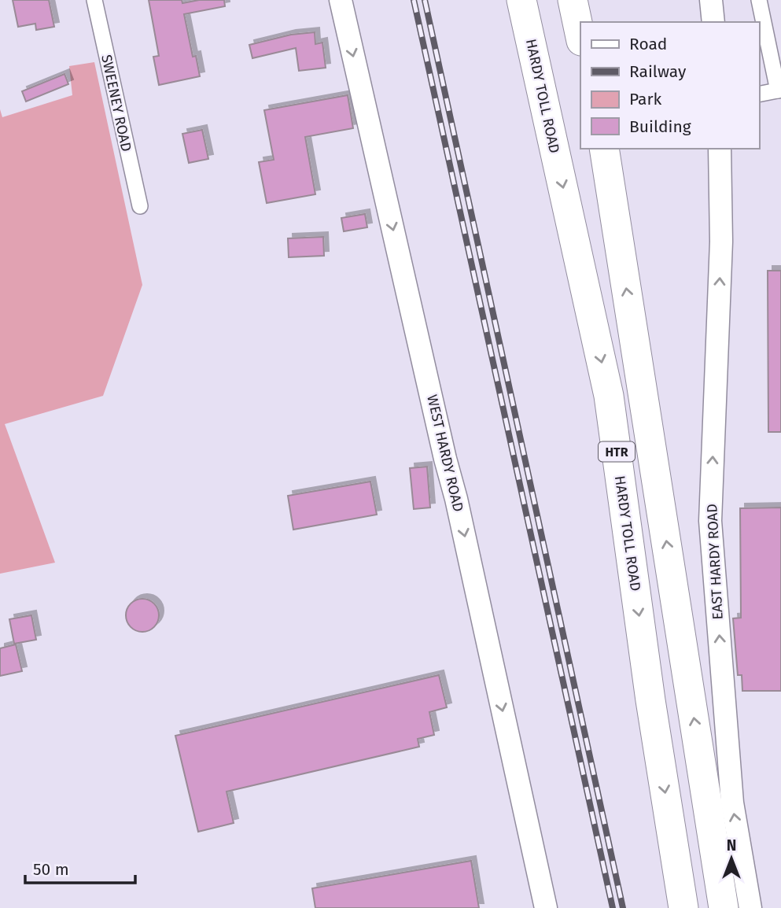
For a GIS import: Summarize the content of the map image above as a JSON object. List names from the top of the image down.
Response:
{
  "streets": {
    "highway": ["HARDY TOLL ROAD", "HTR"],
    "main road": ["WEST HARDY ROAD", "EAST HARDY ROAD"],
    "street": ["SWEENEY ROAD"]
  },
  "one_way": ["WEST HARDY ROAD", "EAST HARDY ROAD"],
  "legend": [
    "Road",
    "Railway",
    "Park",
    "Building"
  ],
  "scale_bar": "50 m",
  "north": "top"
}
